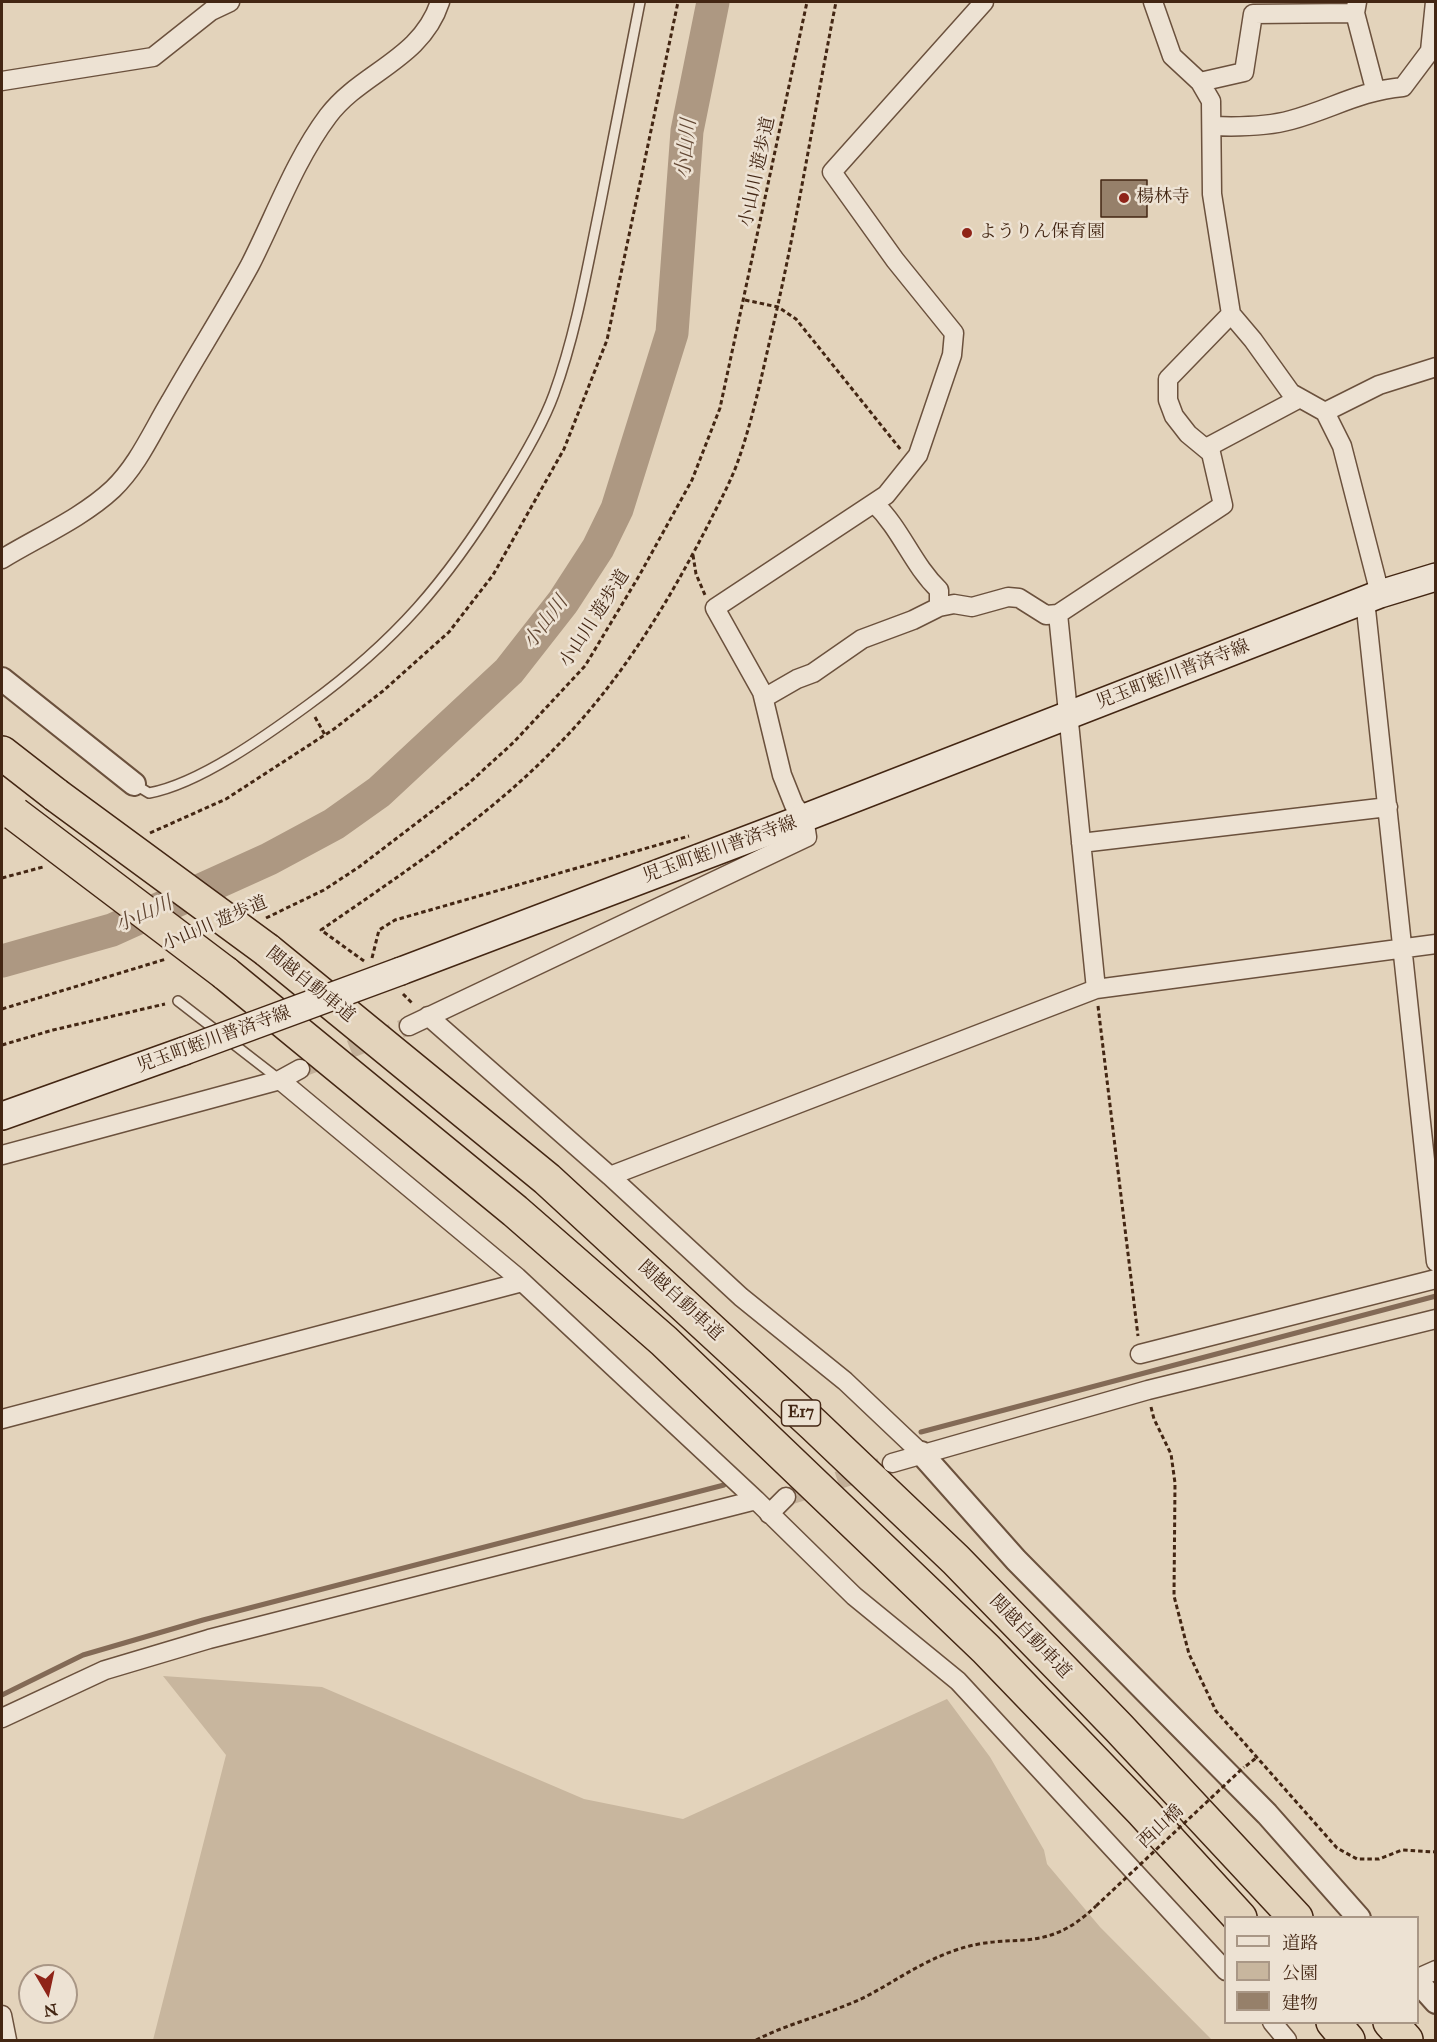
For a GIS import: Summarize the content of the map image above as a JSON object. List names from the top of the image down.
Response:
{
  "streets": {
    "highway": ["関越自動車道", "E17"],
    "main road": ["児玉町蛭川普済寺線"],
    "path": ["小山川 遊歩道", "西山橋"]
  },
  "crossings": [
    ["小山川 遊歩道", "関越自動車道"]
  ],
  "water": ["小山川"],
  "places": ["楊林寺", "ようりん保育園"],
  "legend": ["道路", "公園", "建物"],
  "north": "bottom"
}
